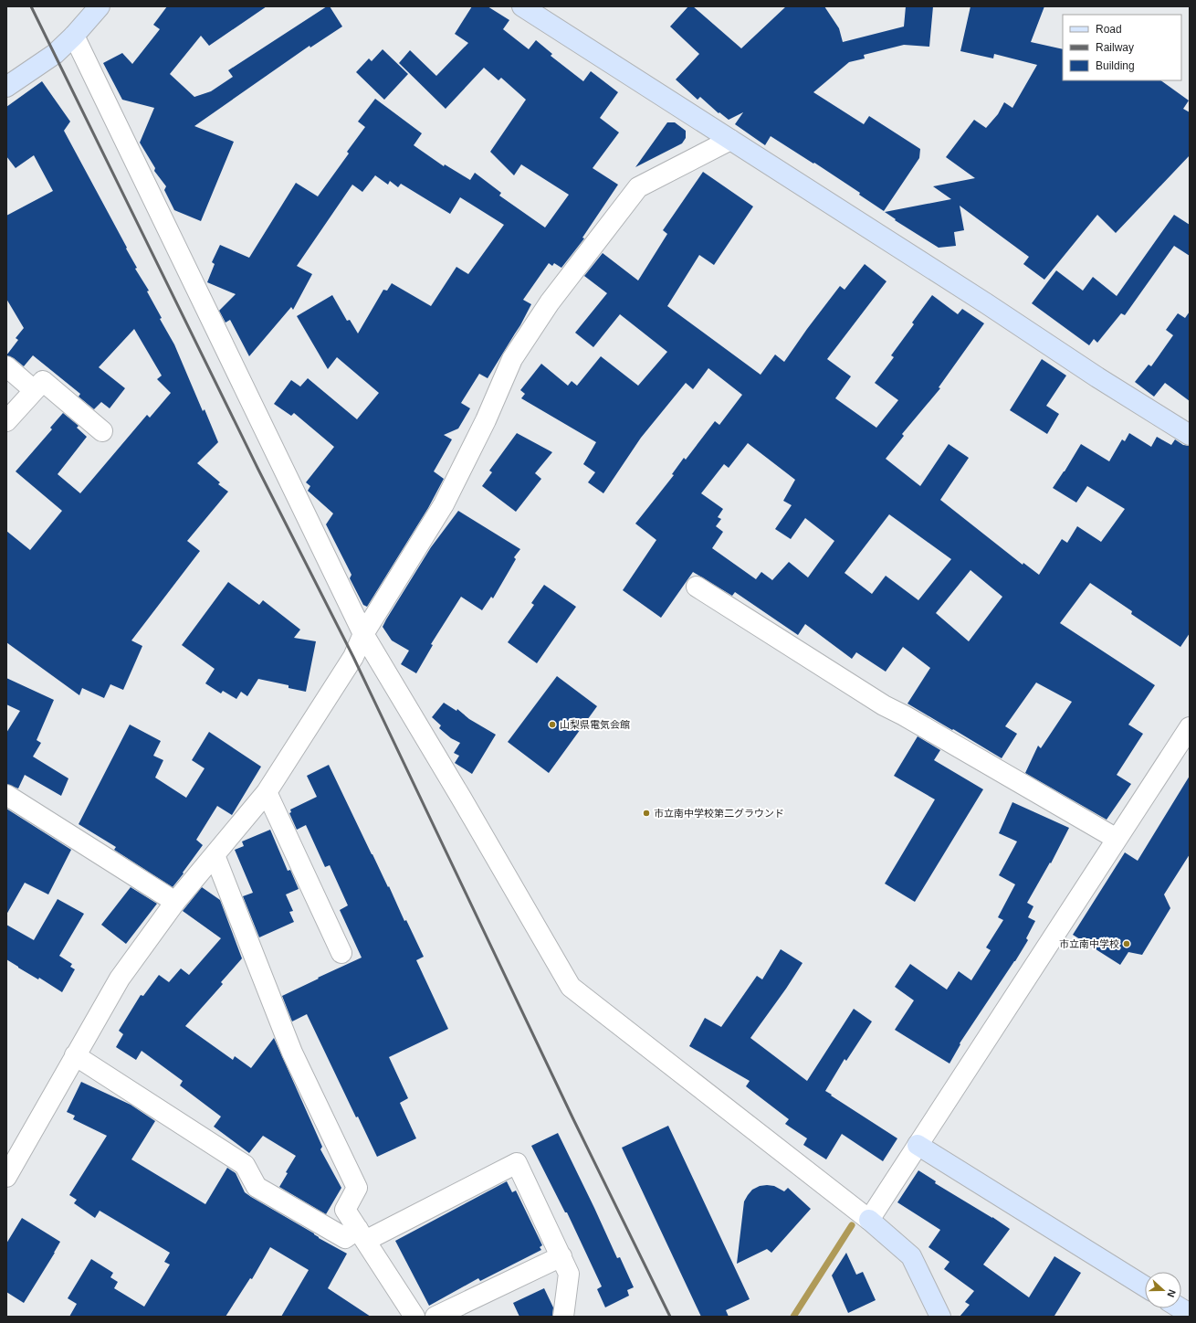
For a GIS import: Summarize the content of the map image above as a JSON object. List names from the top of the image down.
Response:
{
  "places": ["山梨県電気会館", "市立南中学校第二グラウンド", "市立南中学校"],
  "legend": ["Road", "Railway", "Building"],
  "north": "right"
}
